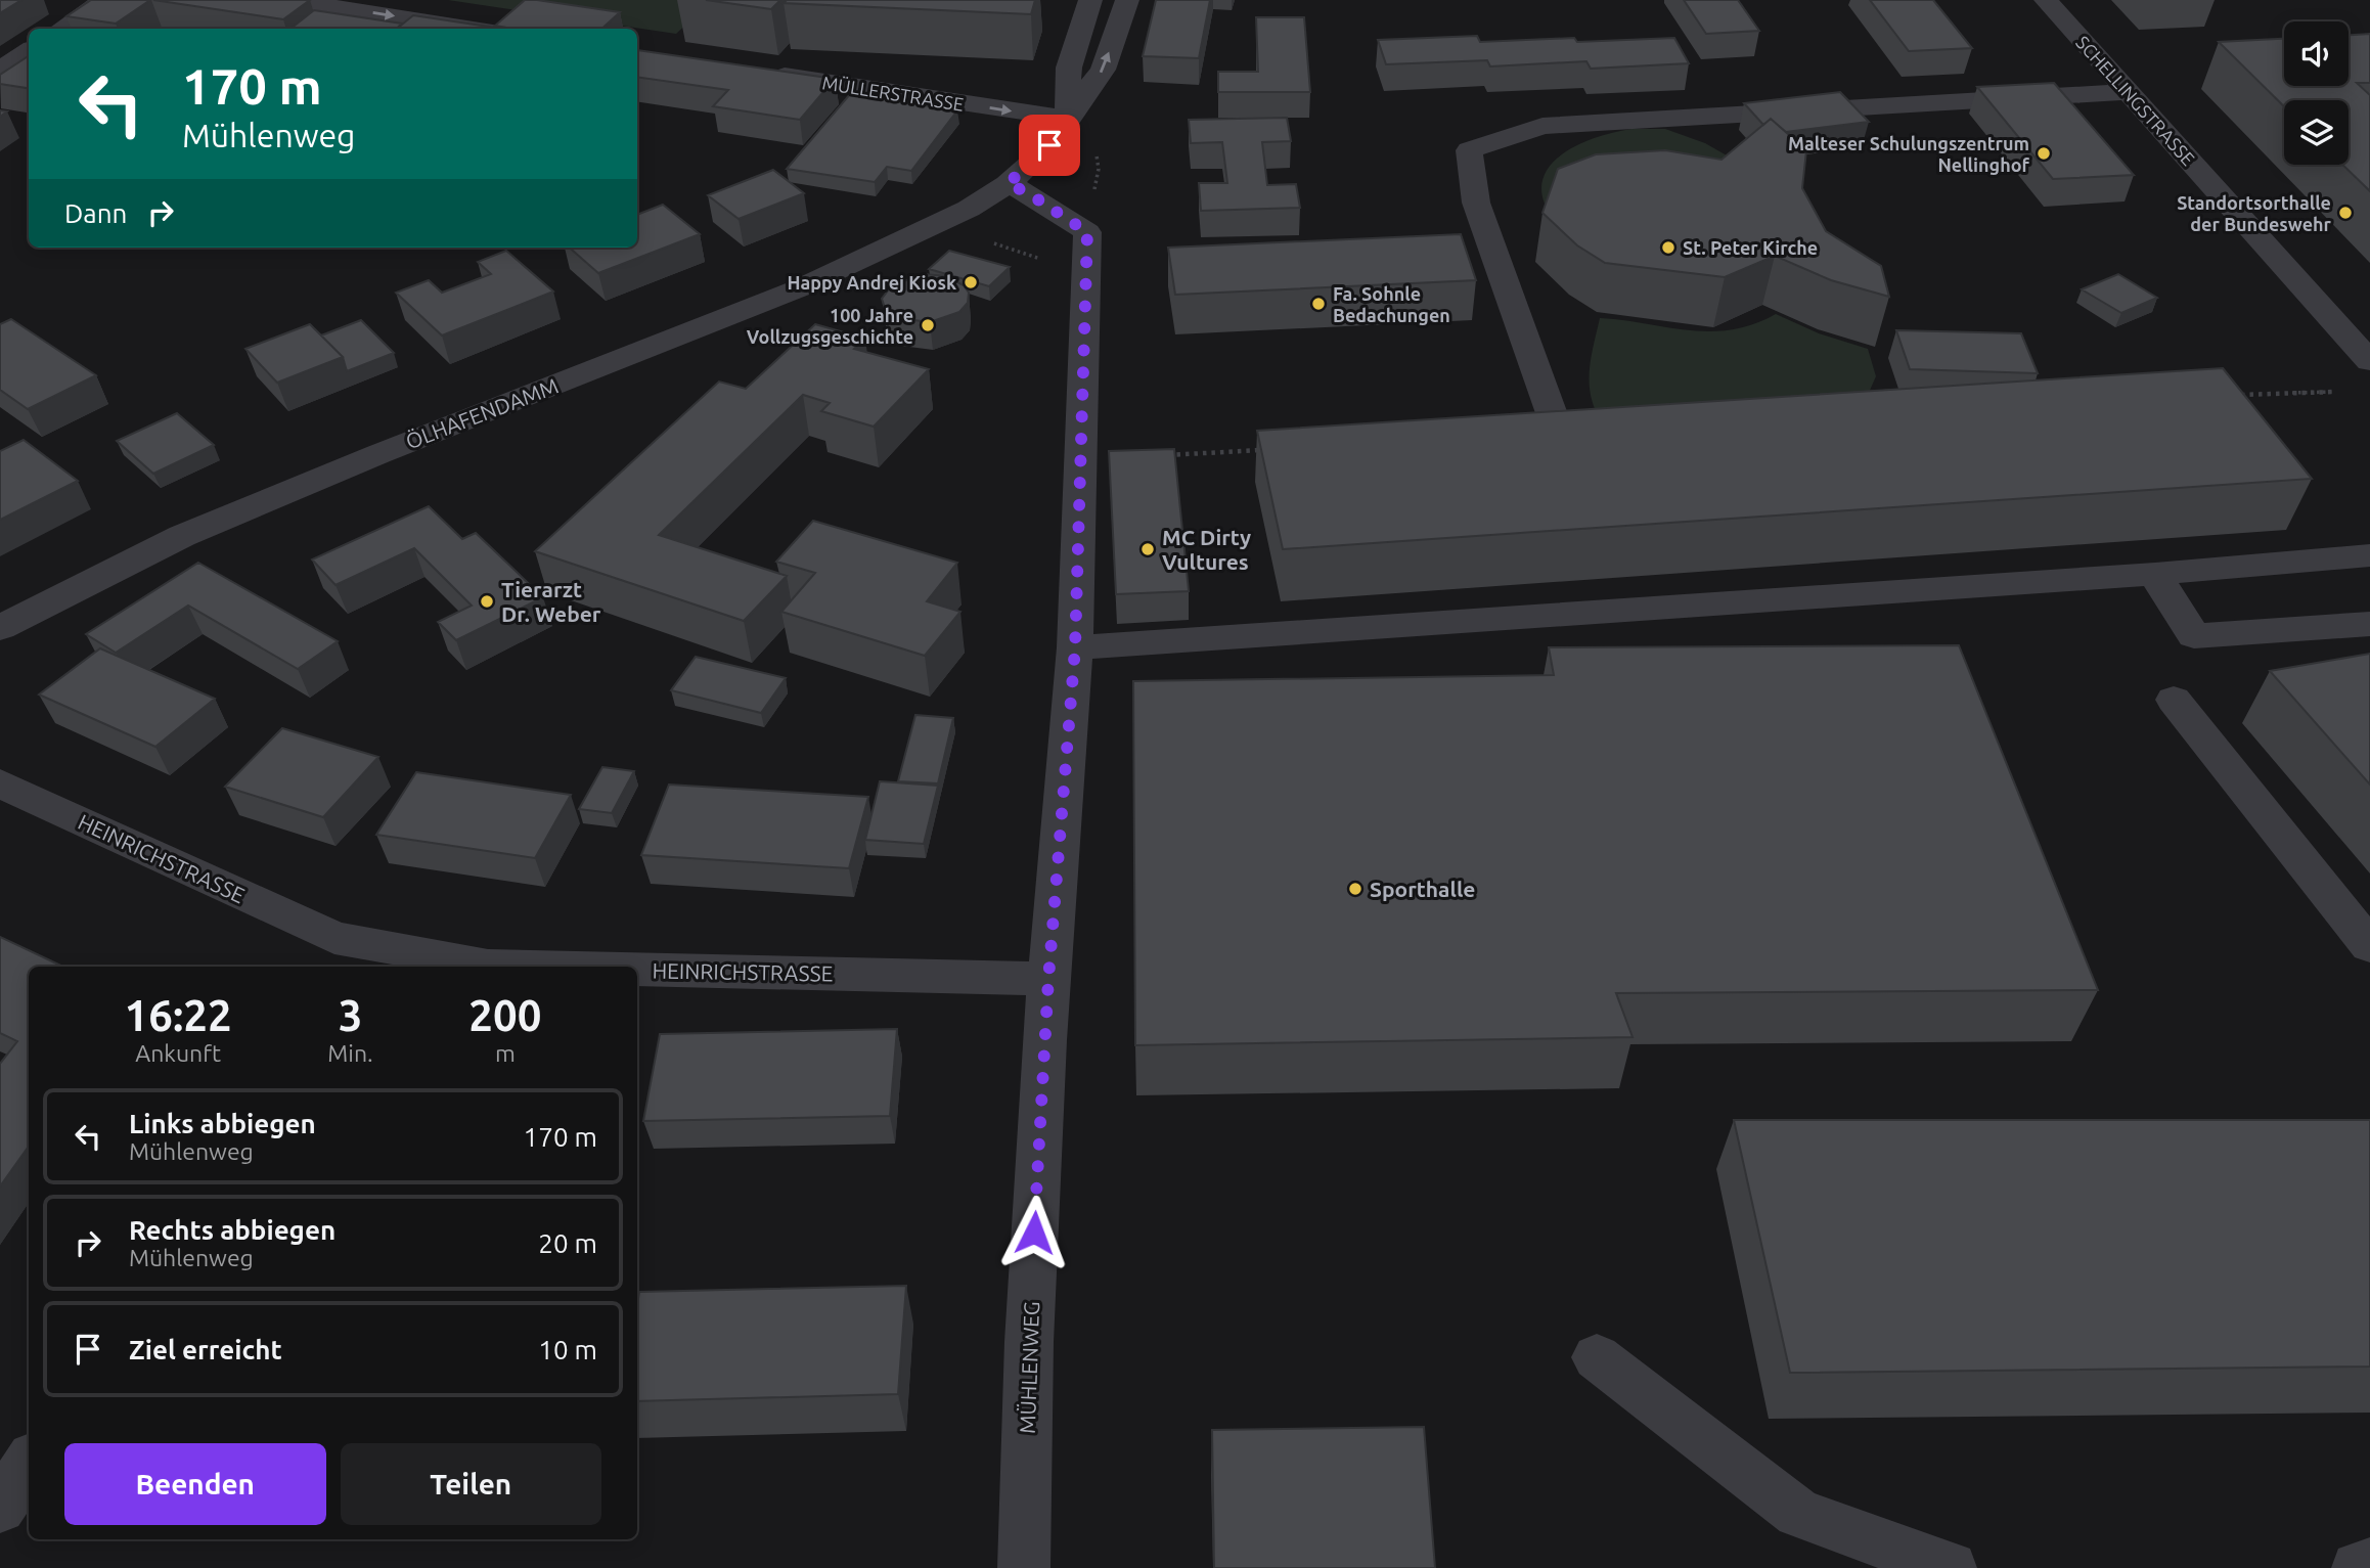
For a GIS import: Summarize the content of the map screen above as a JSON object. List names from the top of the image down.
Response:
{
  "streets": {
    "street": [
      "MÜLLERSTRASSE",
      "SCHELLINGSTRASSE",
      "ÖLHAFENDAMM",
      "HEINRICHSTRASSE",
      "MÜHLENWEG"
    ]
  },
  "crossings": [
    ["HEINRICHSTRASSE", "MÜHLENWEG"]
  ],
  "one_way": ["MÜLLERSTRASSE"],
  "places": [
    "Malteser Schulungszentrum Nellinghof",
    "Standortsorthalle der Bundeswehr",
    "St. Peter Kirche",
    "Happy Andrej Kiosk",
    "Fa. Sohnle Bedachungen",
    "100 Jahre Vollzugsgeschichte",
    "MC Dirty Vultures",
    "Tierarzt Dr. Weber",
    "Sporthalle"
  ],
  "page": {
    "turn": ["170 m", "Mühlenweg"],
    "then": "Dann",
    "eta": [
      "16:22",
      "Ankunft",
      "3",
      "Min.",
      "200",
      "m"
    ],
    "list": [
      {
        "name": "Links abbiegen",
        "note": "Mühlenweg",
        "value": "170 m"
      },
      {
        "name": "Rechts abbiegen",
        "note": "Mühlenweg",
        "value": "20 m"
      },
      {
        "name": "Ziel erreicht",
        "value": "10 m"
      }
    ],
    "buttons": ["Beenden", "Teilen"]
  }
}
